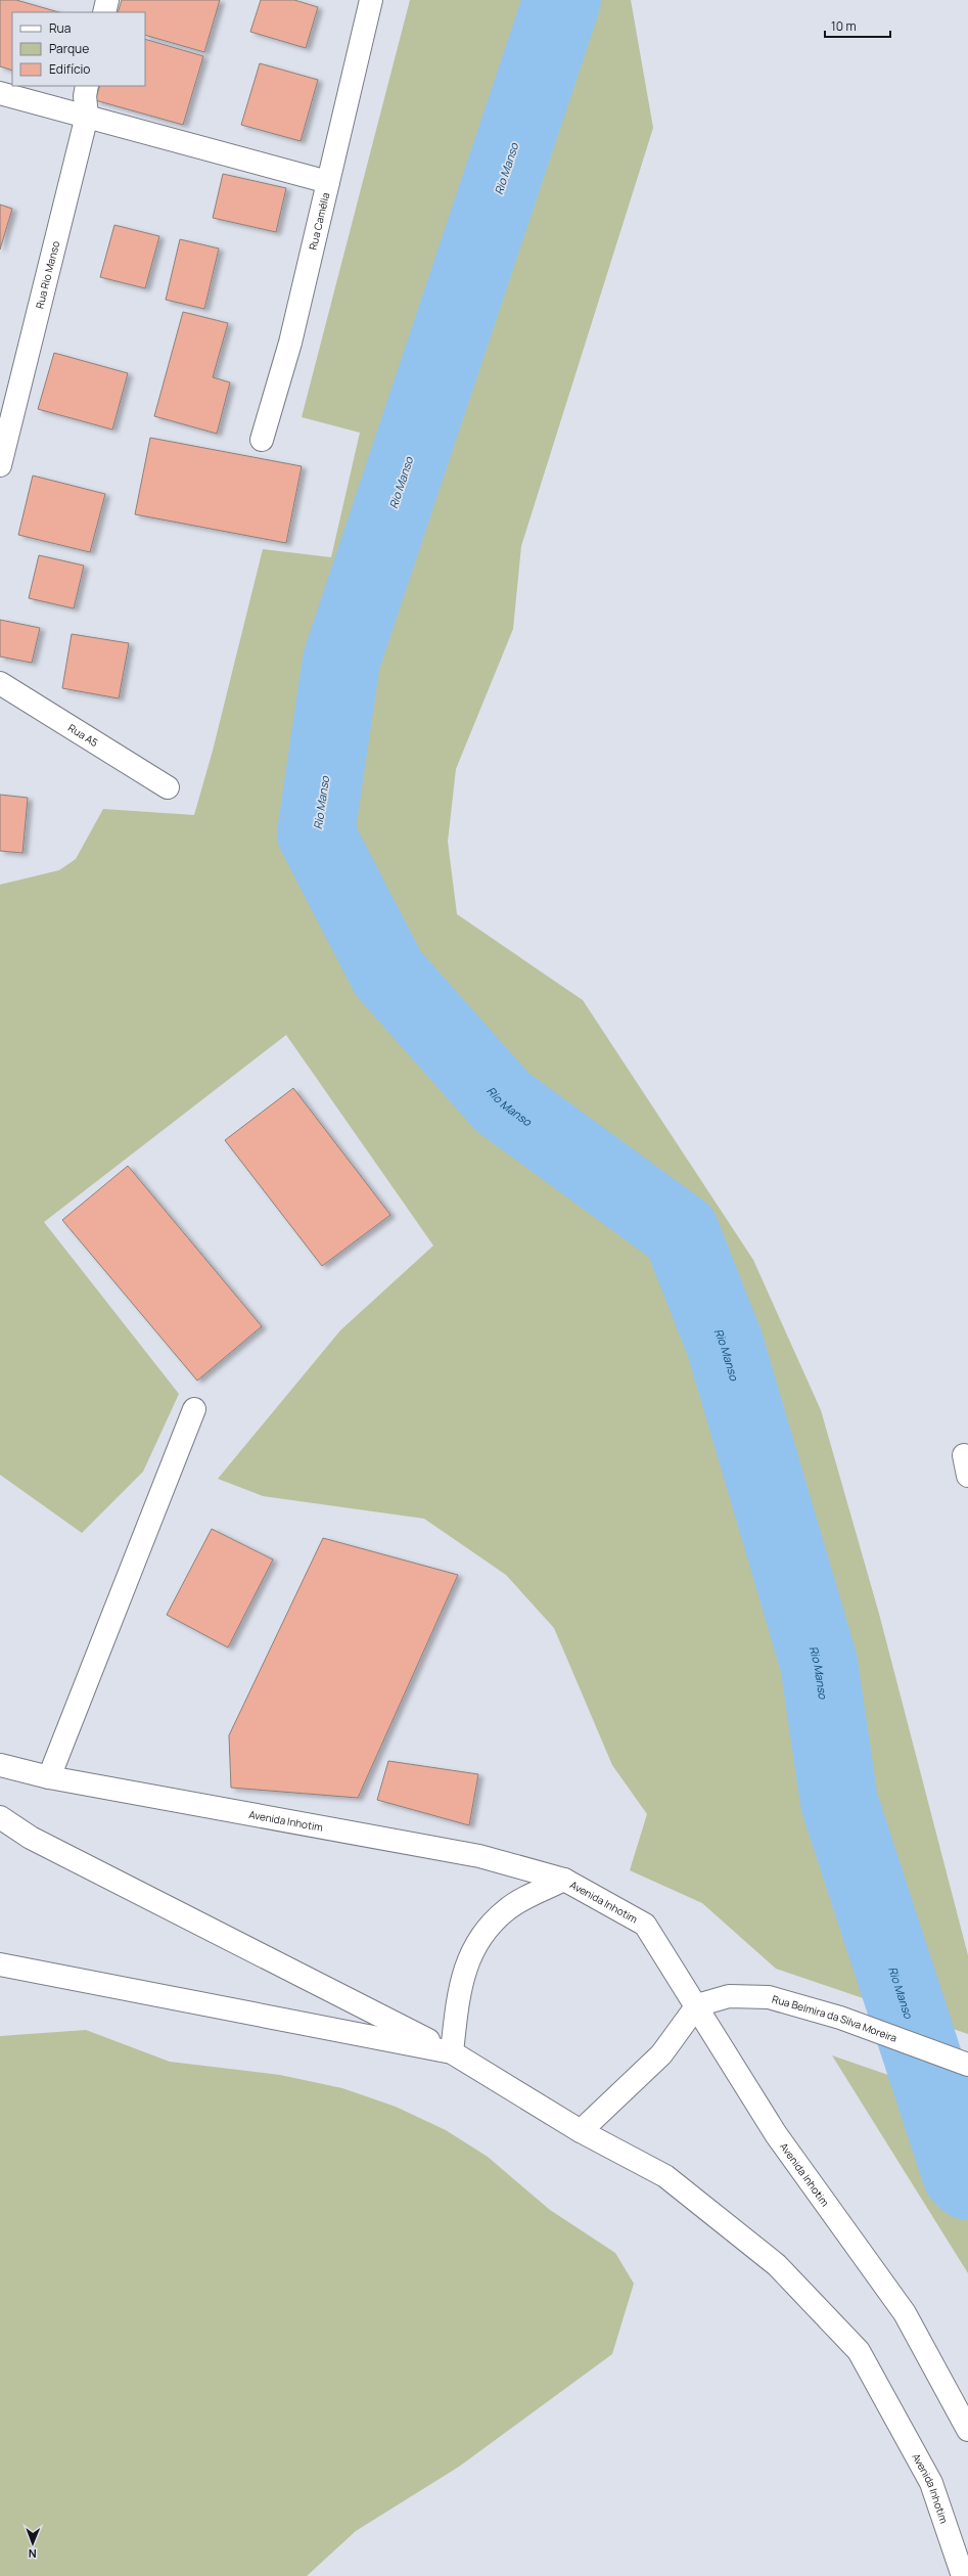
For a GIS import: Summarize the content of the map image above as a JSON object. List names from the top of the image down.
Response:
{
  "streets": {
    "main road": [
      "Rua Camélia",
      "Rua Rio Manso",
      "Rua A5",
      "Avenida Inhotim",
      "Rua Belmira da Silva Moreira"
    ]
  },
  "crossings": [
    ["Avenida Inhotim", "Rua Belmira da Silva Moreira"]
  ],
  "water": ["Rio Manso"],
  "legend": ["Rua", "Parque", "Edifício"],
  "scale_bar": "10 m",
  "north": "bottom"
}
